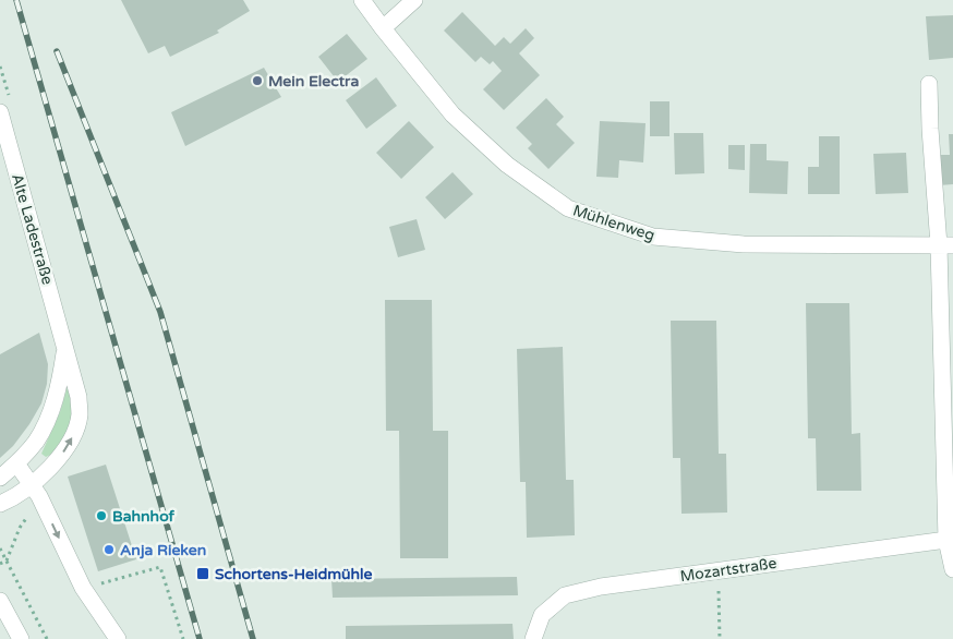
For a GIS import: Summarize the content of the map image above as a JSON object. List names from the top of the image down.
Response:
{
  "streets": {
    "street": ["Mühlenweg", "Alte Ladestraße", "Mozartstraße"]
  },
  "places": {
    "other": ["Mein Electra", "Bahnhof", "Anja Rieken"],
    "transit": ["Schortens-Heidmühle"]
  }
}
